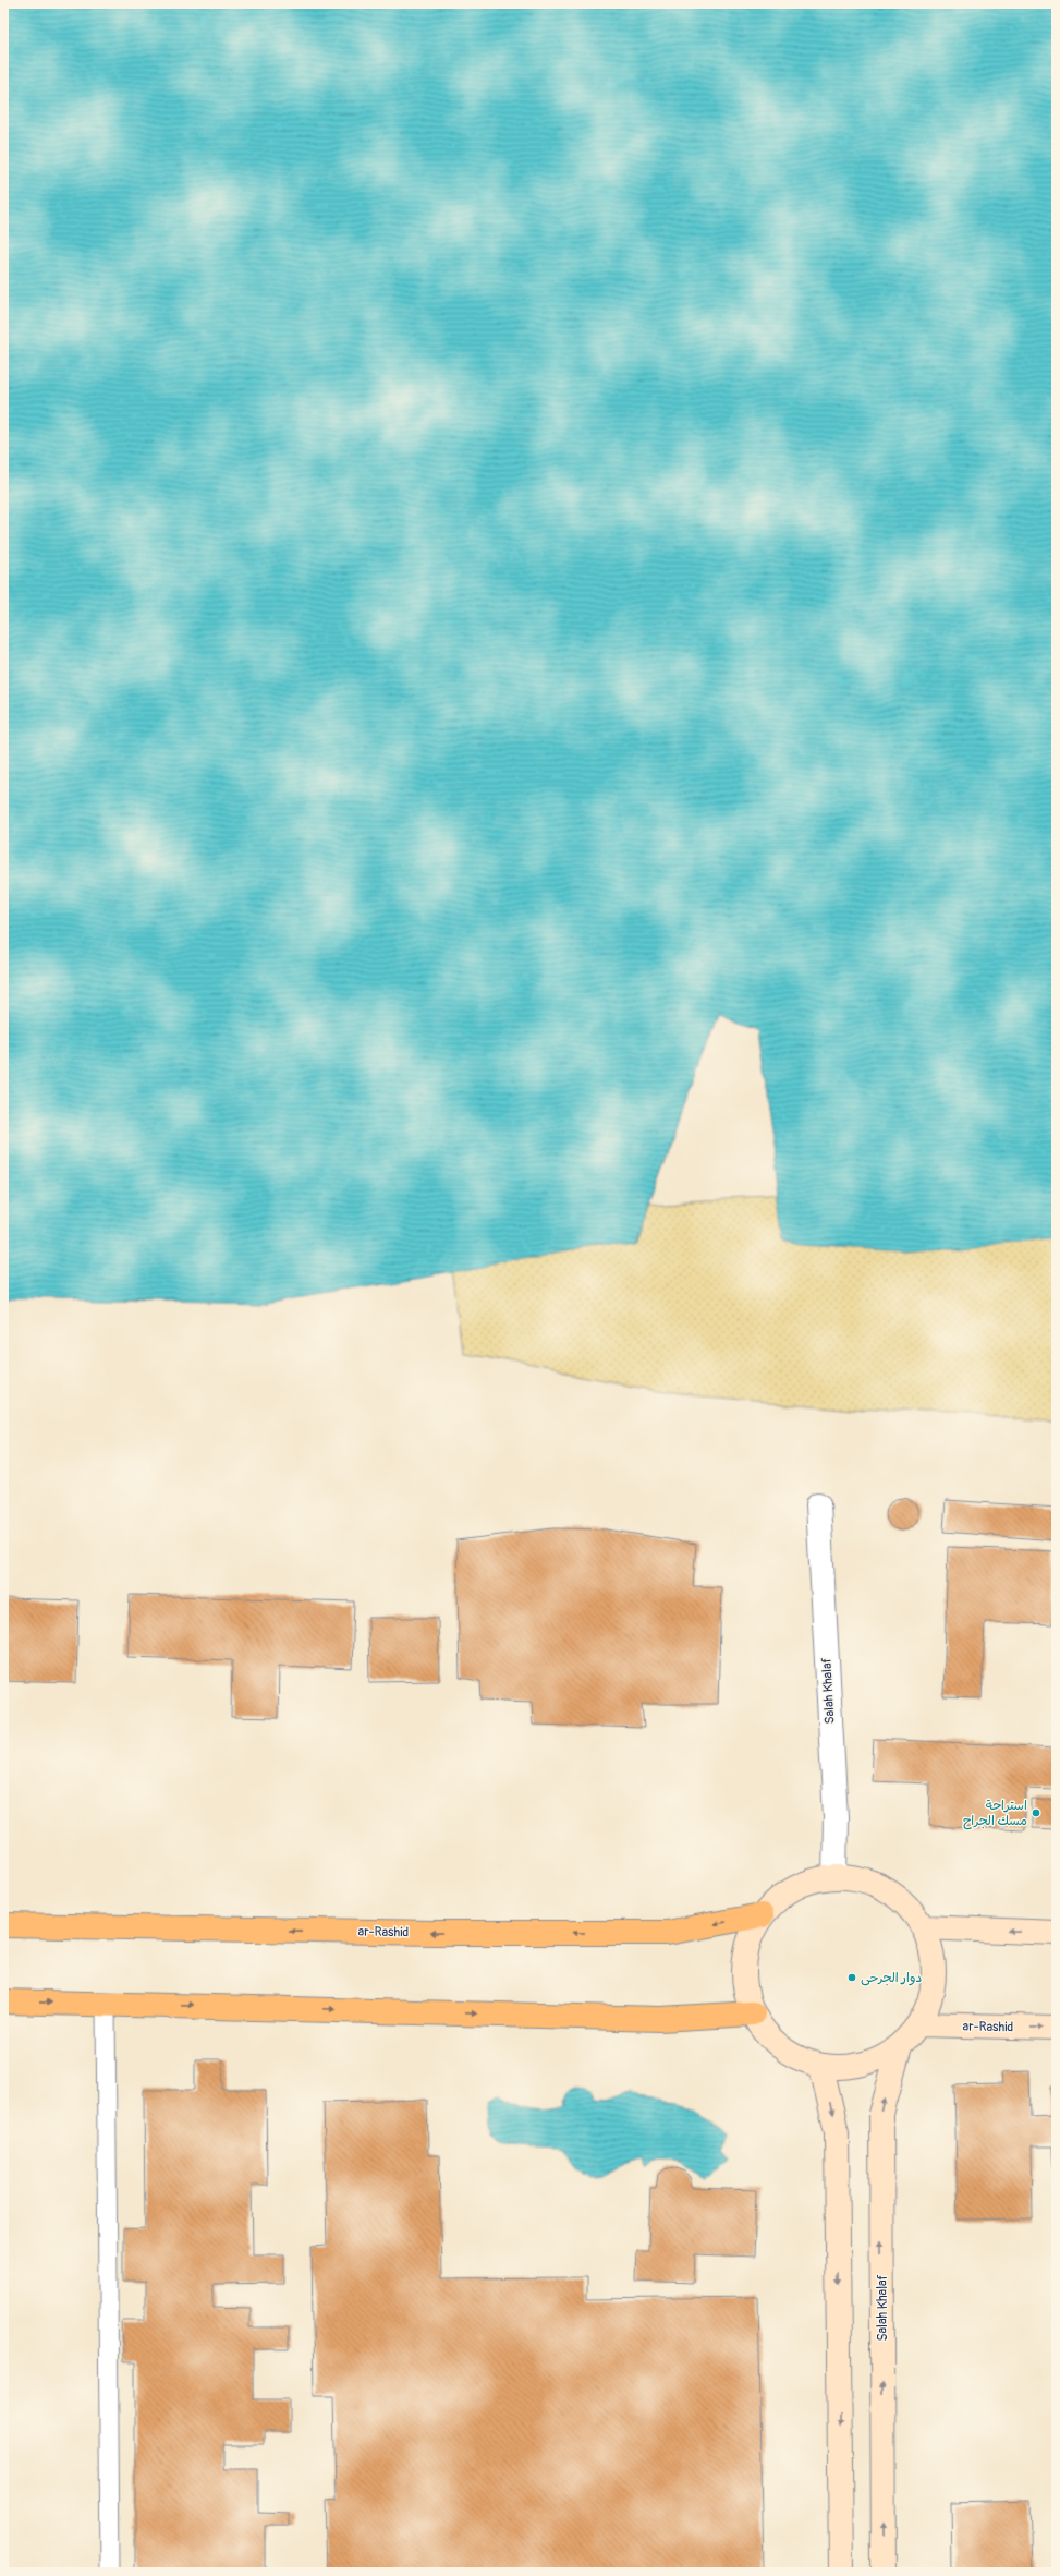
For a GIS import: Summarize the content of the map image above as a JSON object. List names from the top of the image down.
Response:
{
  "streets": {
    "main road": ["Salah Khalaf", "ar-Rashid"]
  },
  "one_way": ["Salah Khalaf"],
  "places": ["استراحة مسك الجراح", "دوار الجرحى"]
}
